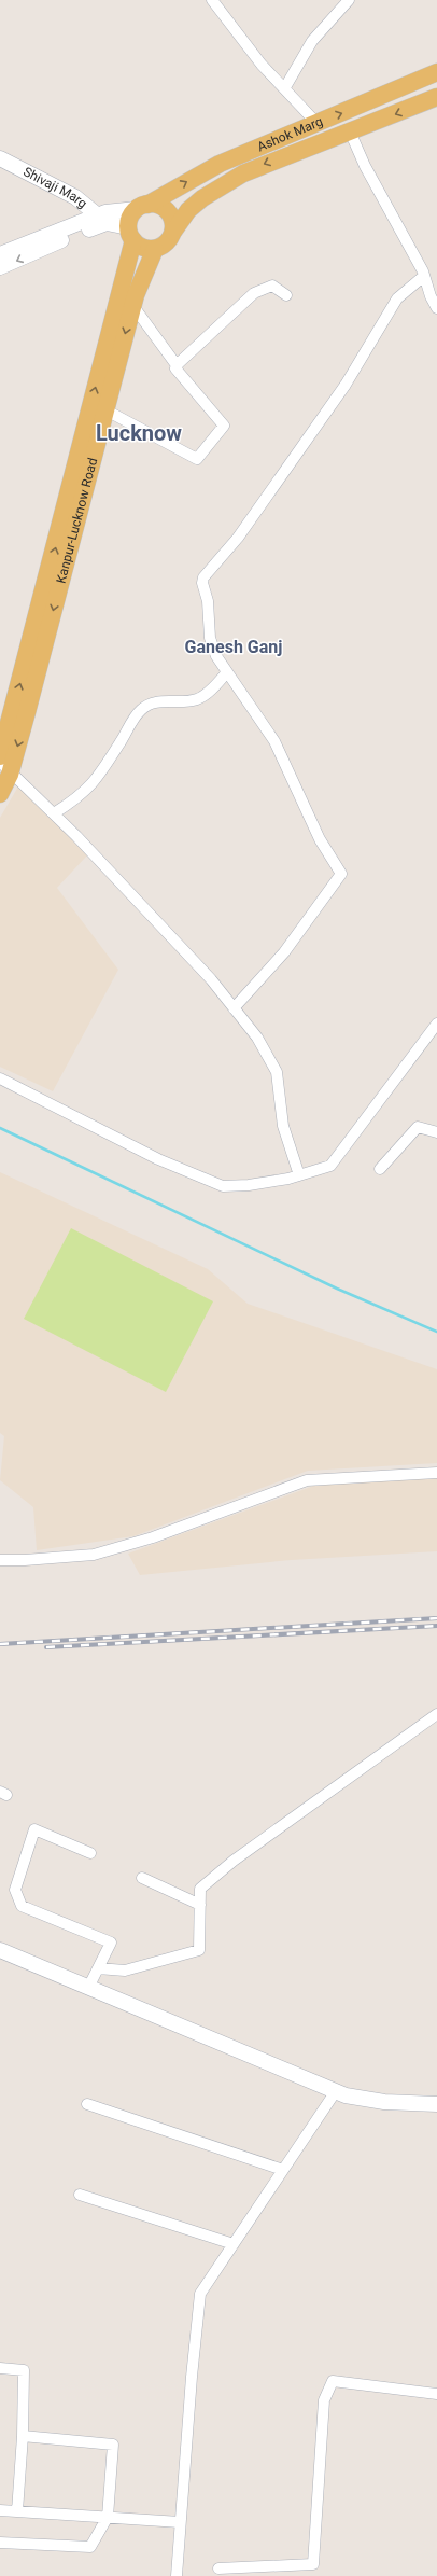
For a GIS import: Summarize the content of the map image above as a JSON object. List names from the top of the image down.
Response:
{
  "streets": {
    "main road": ["Ashok Marg", "Kanpur-Lucknow Road"],
    "street": ["Shivaji Marg"]
  },
  "crossings": [
    ["Ashok Marg", "Kanpur-Lucknow Road"]
  ],
  "districts": ["Lucknow", "Ganesh Ganj"]
}
